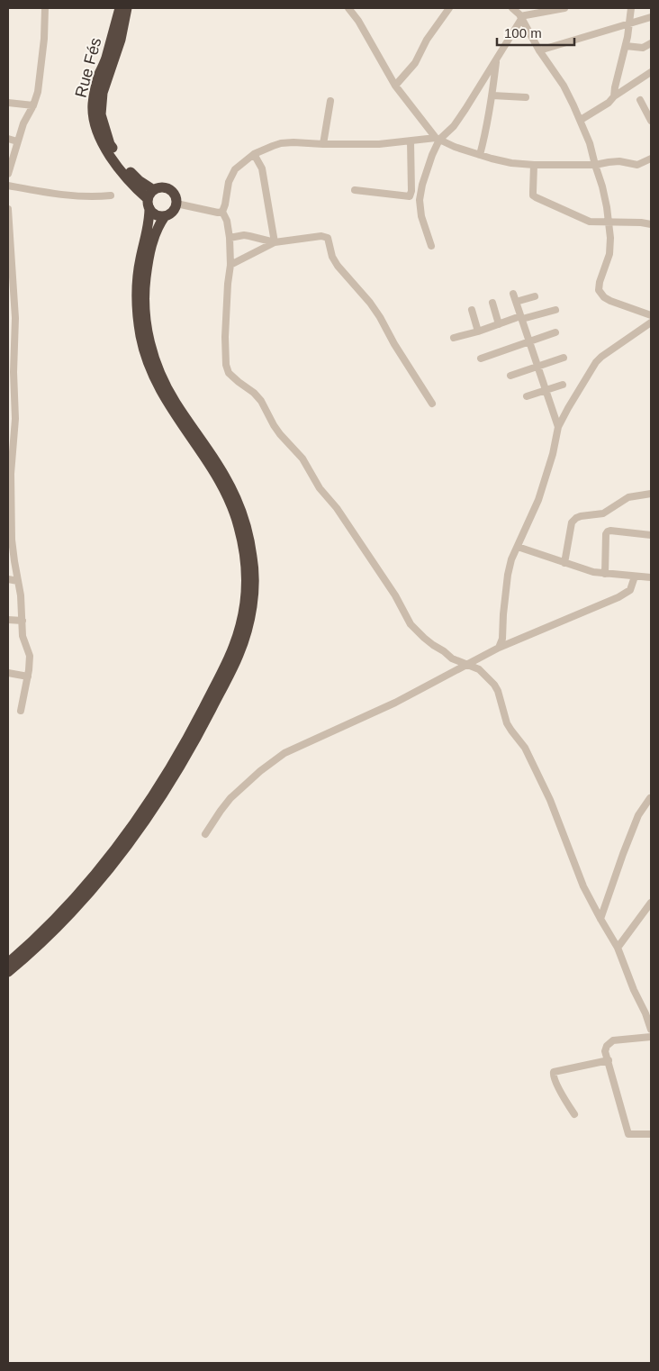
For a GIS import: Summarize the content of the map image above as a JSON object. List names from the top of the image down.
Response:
{
  "streets": {
    "highway": ["Rue Fés"]
  },
  "scale_bar": "100 m"
}
